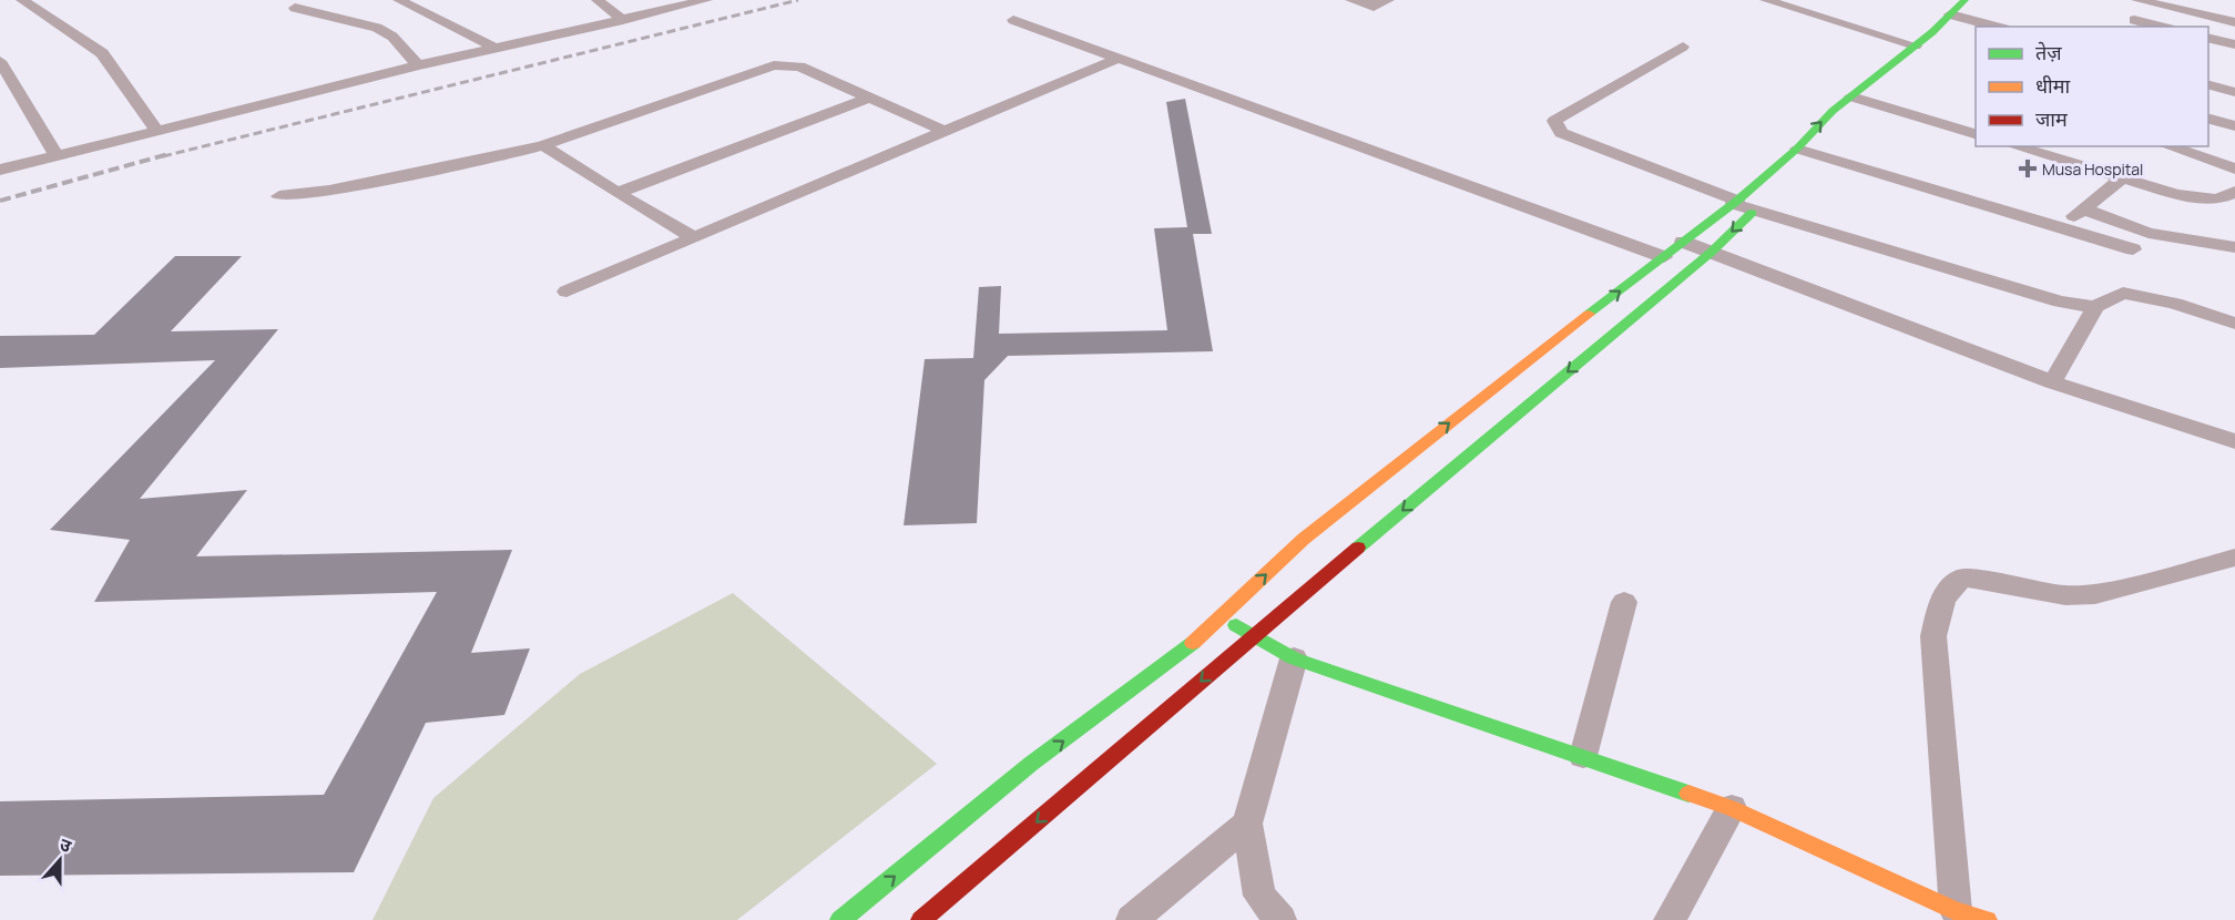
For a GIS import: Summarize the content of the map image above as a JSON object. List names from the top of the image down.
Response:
{
  "places": {
    "health": ["Musa Hospital"]
  },
  "legend": ["तेज़", "धीमा", "जाम"],
  "north": "top"
}
